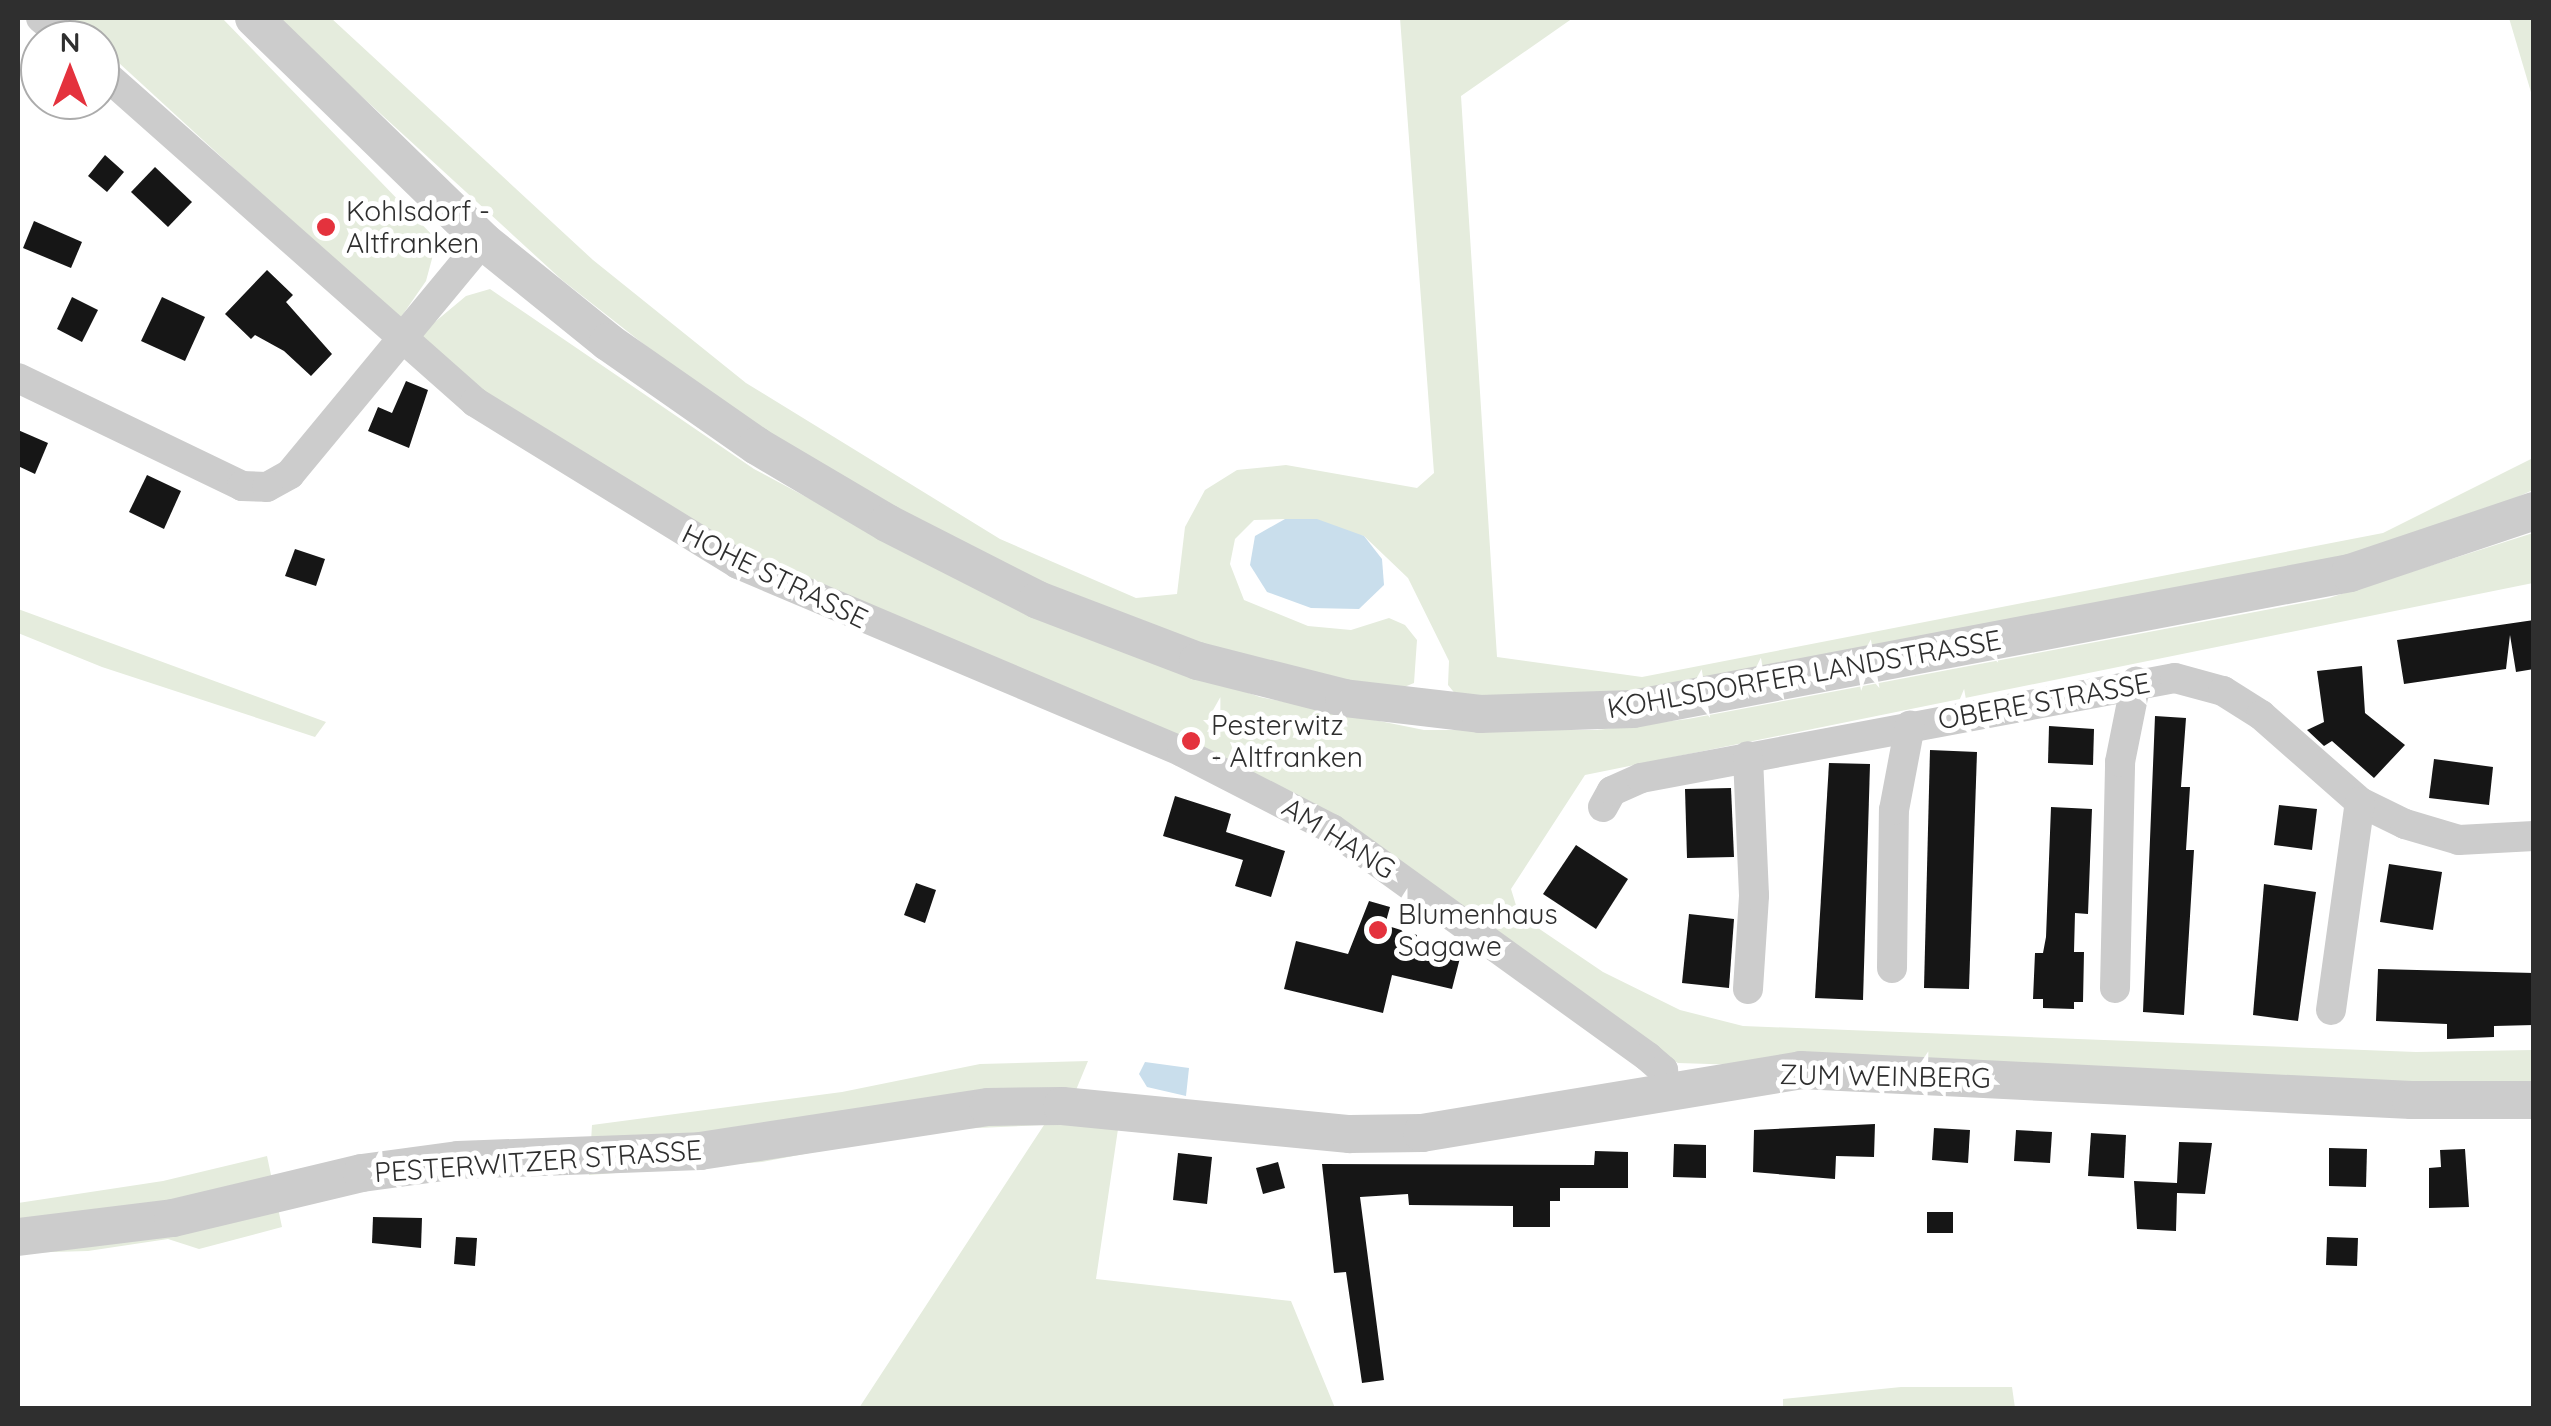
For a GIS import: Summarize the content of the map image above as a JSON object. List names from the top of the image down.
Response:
{
  "streets": {
    "street": [
      "HOHE STRASSE",
      "KOHLSDORFER LANDSTRASSE",
      "OBERE STRASSE",
      "AM HANG",
      "ZUM WEINBERG",
      "PESTERWITZER STRASSE"
    ]
  },
  "crossings": [
    ["HOHE STRASSE", "AM HANG"],
    ["AM HANG", "ZUM WEINBERG"],
    ["ZUM WEINBERG", "PESTERWITZER STRASSE"]
  ],
  "places": ["Kohlsdorf - Altfranken", "Pesterwitz - Altfranken", "Blumenhaus Sagawe"],
  "north": "top"
}
